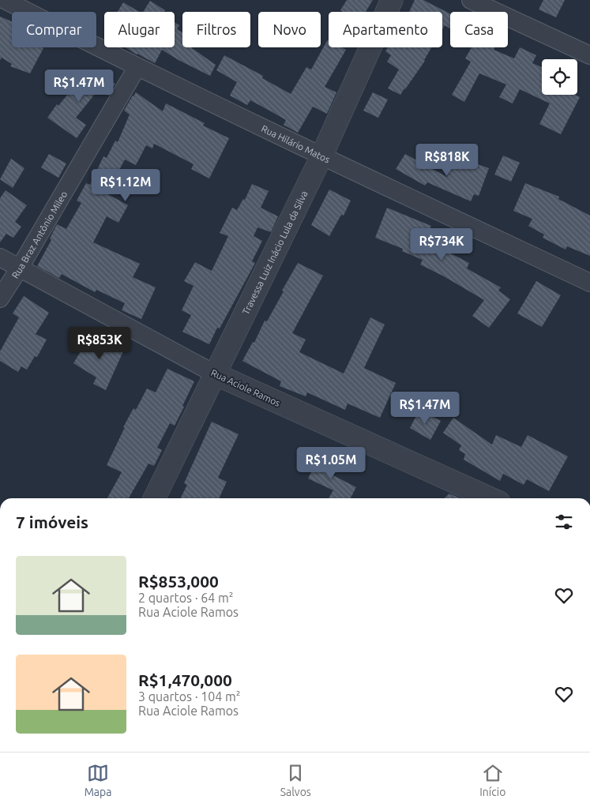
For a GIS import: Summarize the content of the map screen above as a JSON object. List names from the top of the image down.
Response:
{
  "streets": {
    "street": [
      "Rua Hilário Matos",
      "Rua Braz Antônio Mileo",
      "Travessa Luiz Inácio Lula da Silva",
      "Rua Aciole Ramos"
    ]
  },
  "crossings": [
    ["Rua Hilário Matos", "Rua Braz Antônio Mileo"],
    ["Rua Hilário Matos", "Travessa Luiz Inácio Lula da Silva"],
    ["Rua Braz Antônio Mileo", "Rua Aciole Ramos"],
    ["Travessa Luiz Inácio Lula da Silva", "Rua Aciole Ramos"]
  ],
  "page": {
    "chip": [
      "Comprar",
      "Alugar",
      "Filtros",
      "Novo",
      "Apartamento",
      "Casa"
    ],
    "price": [
      "R$1.47M",
      "R$818K",
      "R$1.12M",
      "R$734K",
      "R$853K",
      "R$1.47M",
      "R$1.05M"
    ],
    "heading": "7 imóveis",
    "list": [
      {
        "name": "R$853,000",
        "note": "2 quartos · 64 m² · Rua Aciole Ramos"
      },
      {
        "name": "R$1,470,000",
        "note": "3 quartos · 104 m² · Rua Aciole Ramos"
      }
    ],
    "tabs": ["Mapa", "Salvos", "Início"]
  }
}
